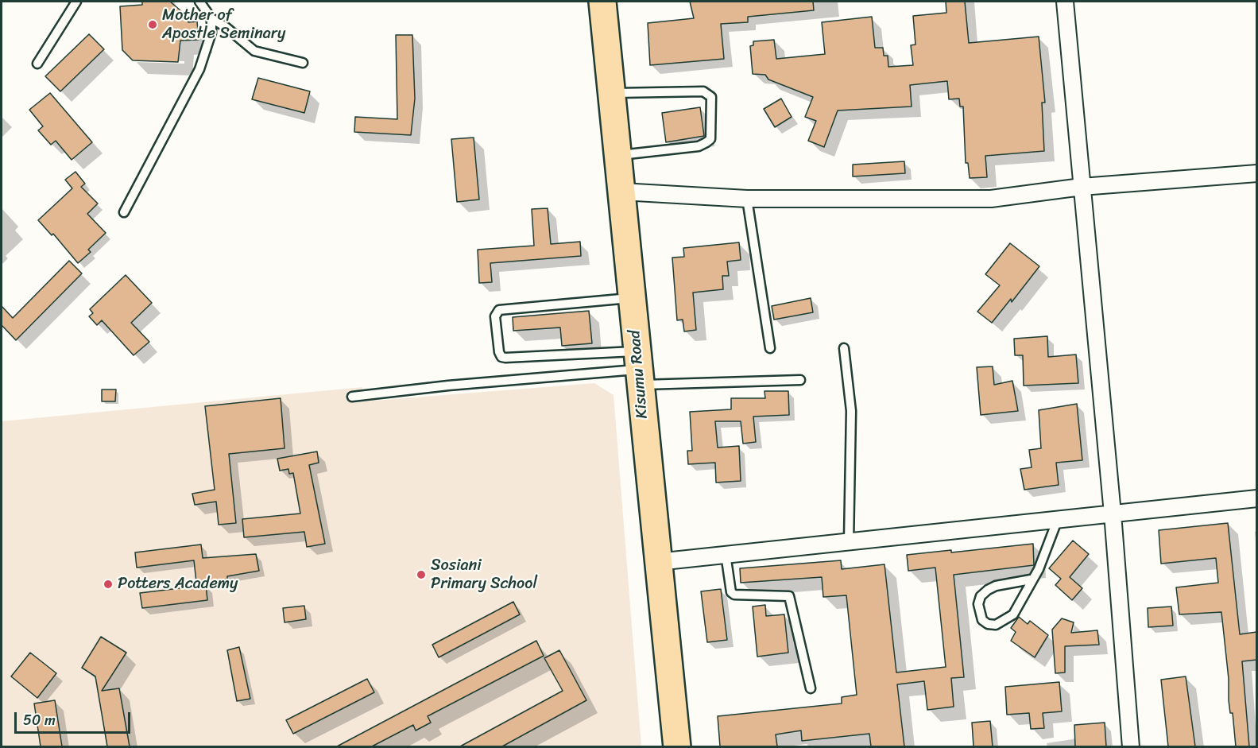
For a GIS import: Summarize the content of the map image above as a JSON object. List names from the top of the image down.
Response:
{
  "streets": {
    "highway": ["Kisumu Road"]
  },
  "places": ["Mother of Apostle Seminary", "Sosiani Primary School", "Potters Academy"],
  "scale_bar": "50 m"
}
